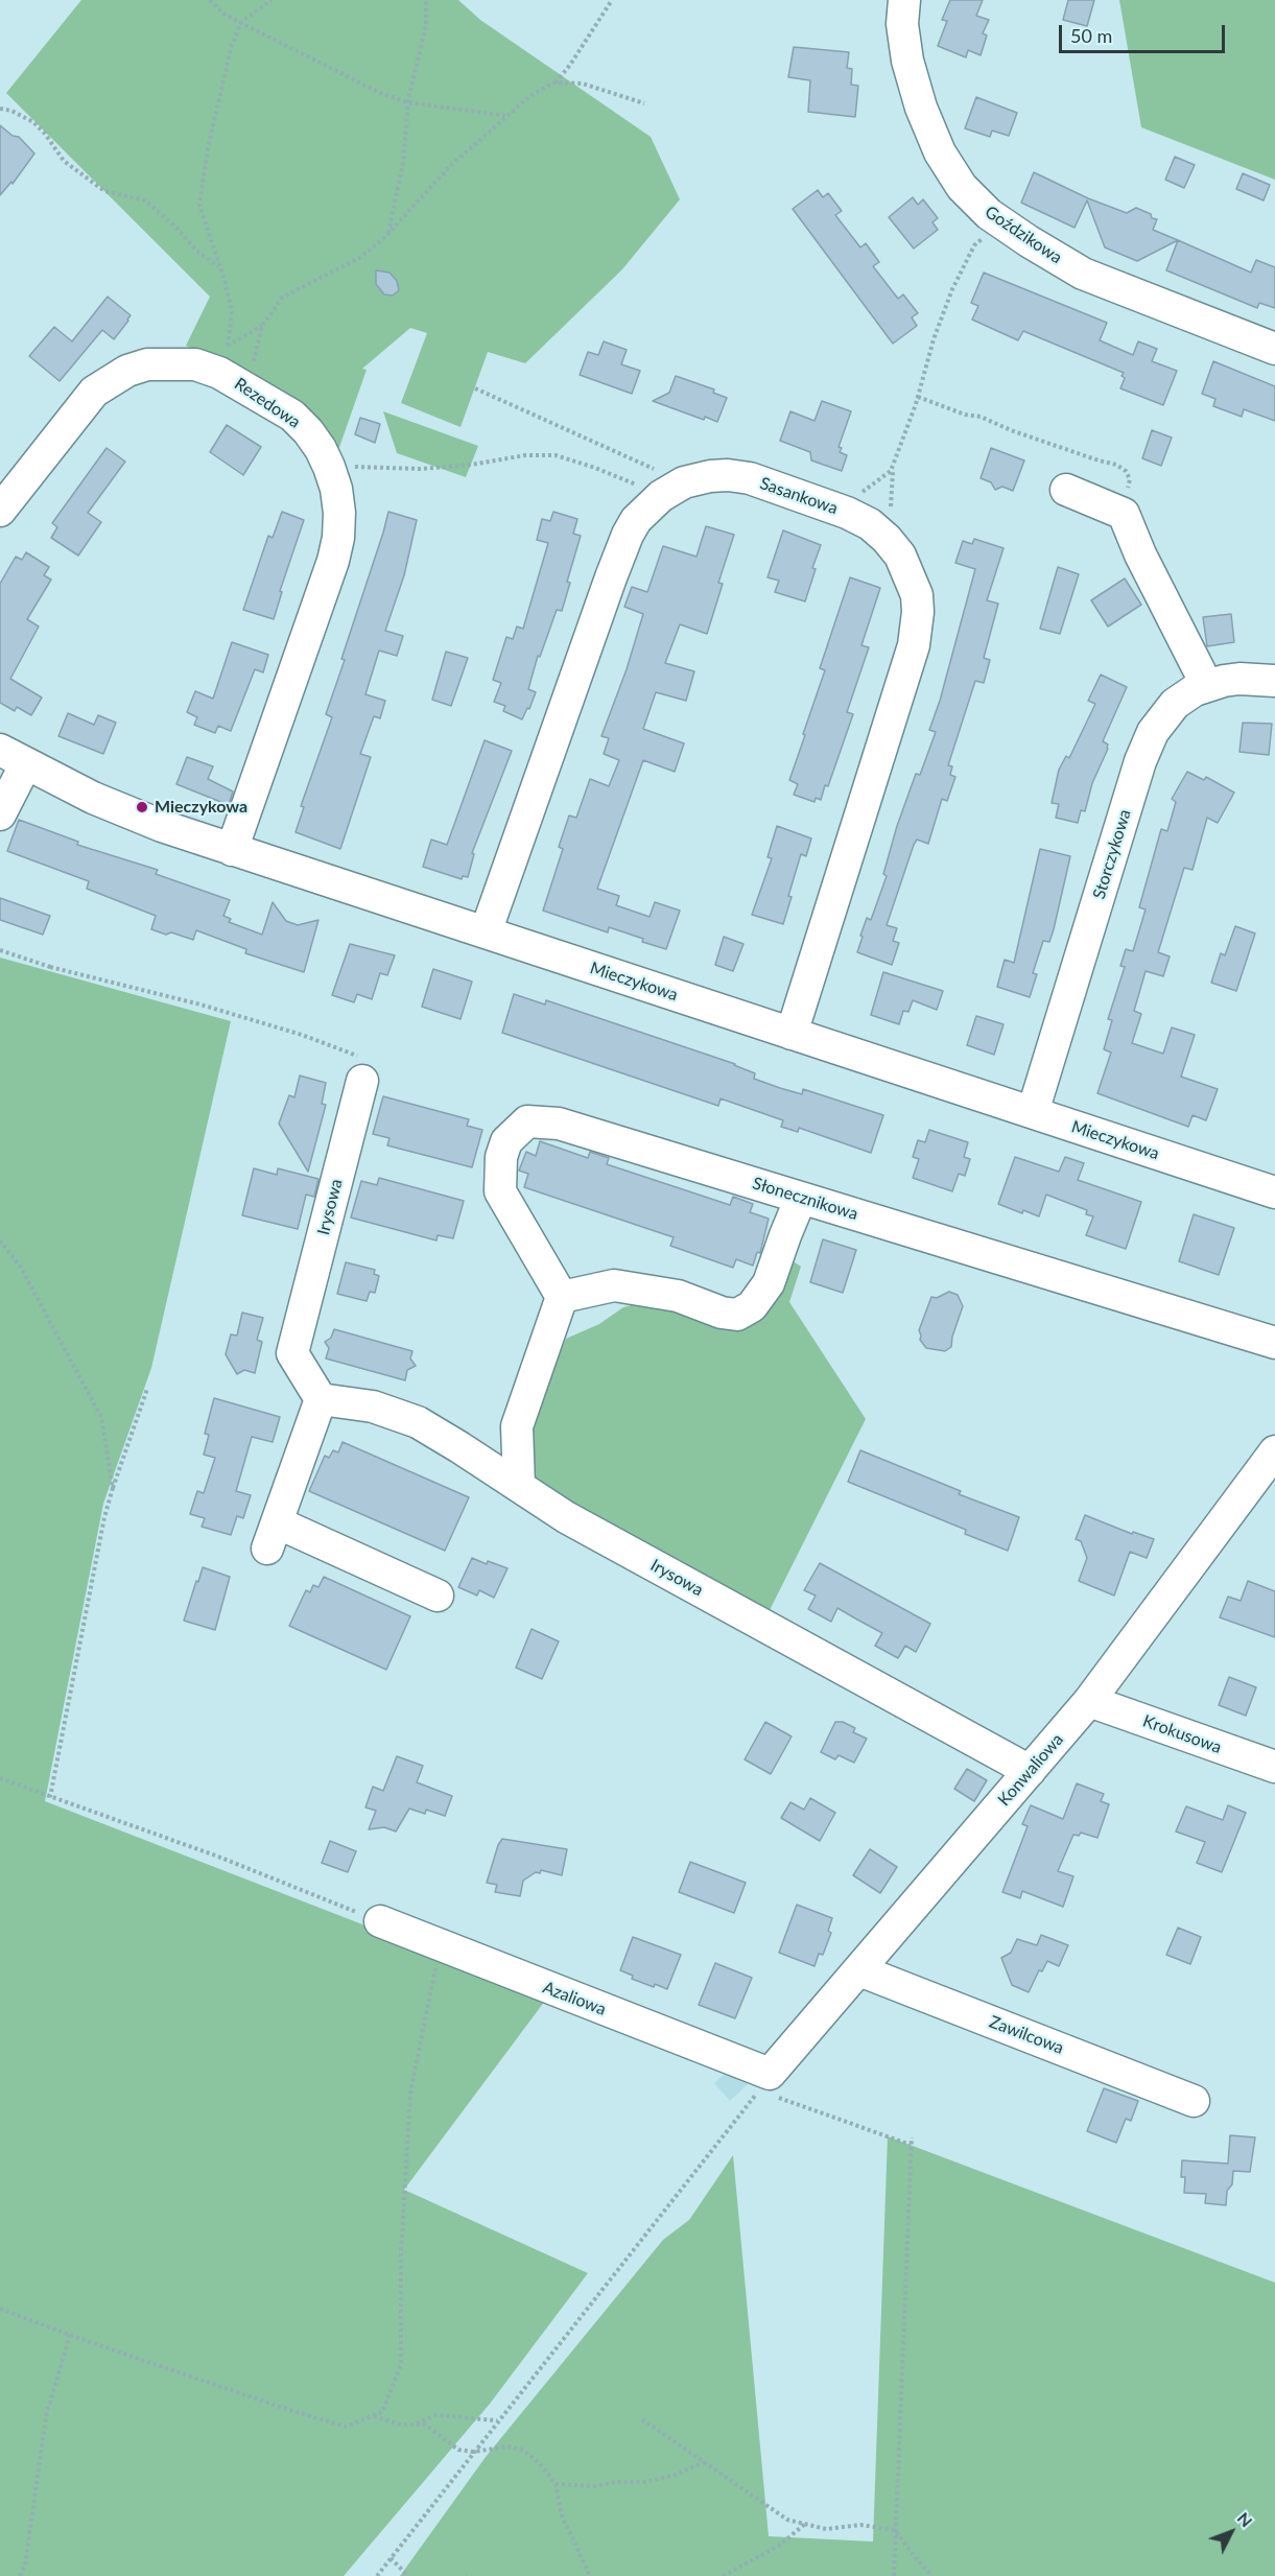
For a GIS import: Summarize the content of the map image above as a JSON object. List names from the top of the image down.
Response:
{
  "streets": {
    "street": [
      "Goździkowa",
      "Rezedowa",
      "Sasankowa",
      "Storczykowa",
      "Mieczykowa",
      "Słonecznikowa",
      "Irysowa",
      "Krokusowa",
      "Konwaliowa",
      "Azaliowa",
      "Zawilcowa"
    ]
  },
  "crossings": [
    ["Rezedowa", "Mieczykowa"],
    ["Sasankowa", "Mieczykowa"],
    ["Storczykowa", "Mieczykowa"],
    ["Irysowa", "Konwaliowa"],
    ["Krokusowa", "Konwaliowa"],
    ["Konwaliowa", "Azaliowa"],
    ["Konwaliowa", "Zawilcowa"]
  ],
  "places": ["Mieczykowa"],
  "scale_bar": "50 m",
  "north": "top right"
}
